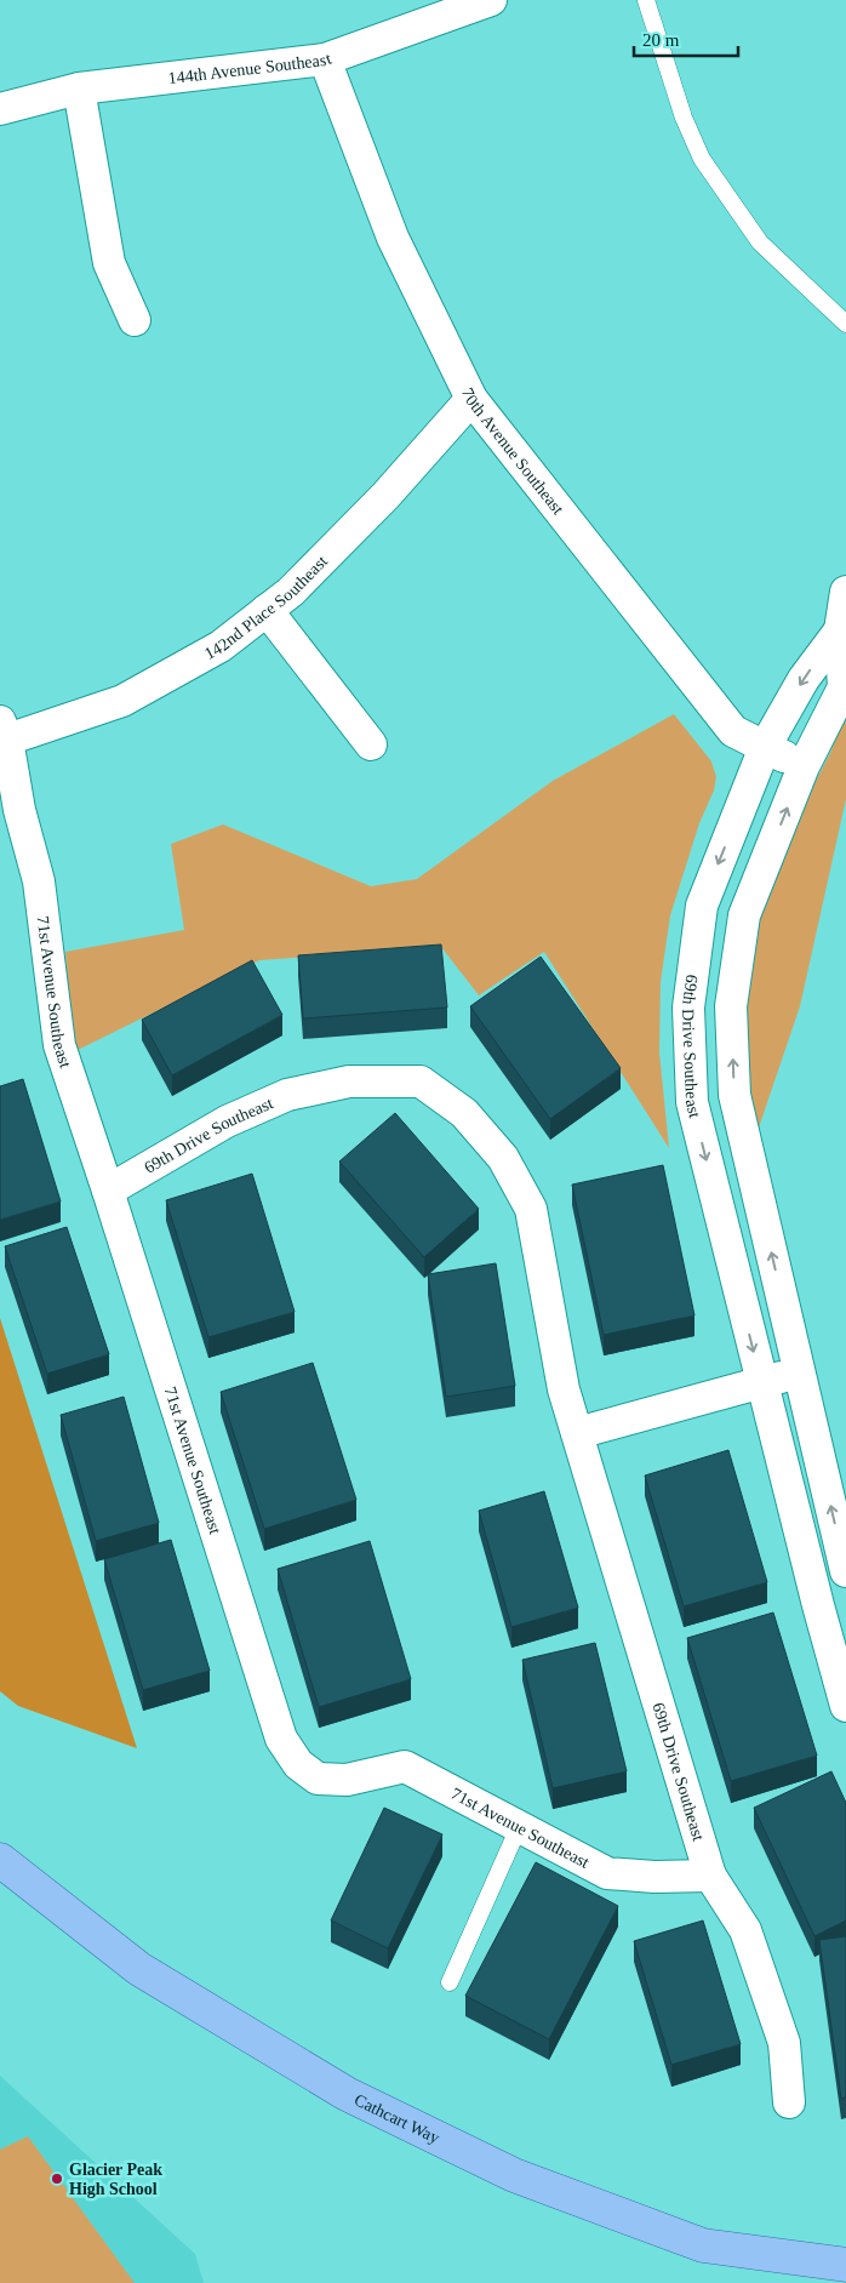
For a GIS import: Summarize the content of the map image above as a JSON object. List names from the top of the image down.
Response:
{
  "streets": {
    "main road": ["Cathcart Way"],
    "street": [
      "144th Avenue Southeast",
      "70th Avenue Southeast",
      "142nd Place Southeast",
      "71st Avenue Southeast",
      "69th Drive Southeast"
    ]
  },
  "crossings": [
    ["144th Avenue Southeast", "70th Avenue Southeast"],
    ["70th Avenue Southeast", "142nd Place Southeast"],
    ["70th Avenue Southeast", "69th Drive Southeast"],
    ["142nd Place Southeast", "71st Avenue Southeast"],
    ["71st Avenue Southeast", "69th Drive Southeast"]
  ],
  "places": ["Glacier Peak High School"],
  "scale_bar": "20 m"
}
